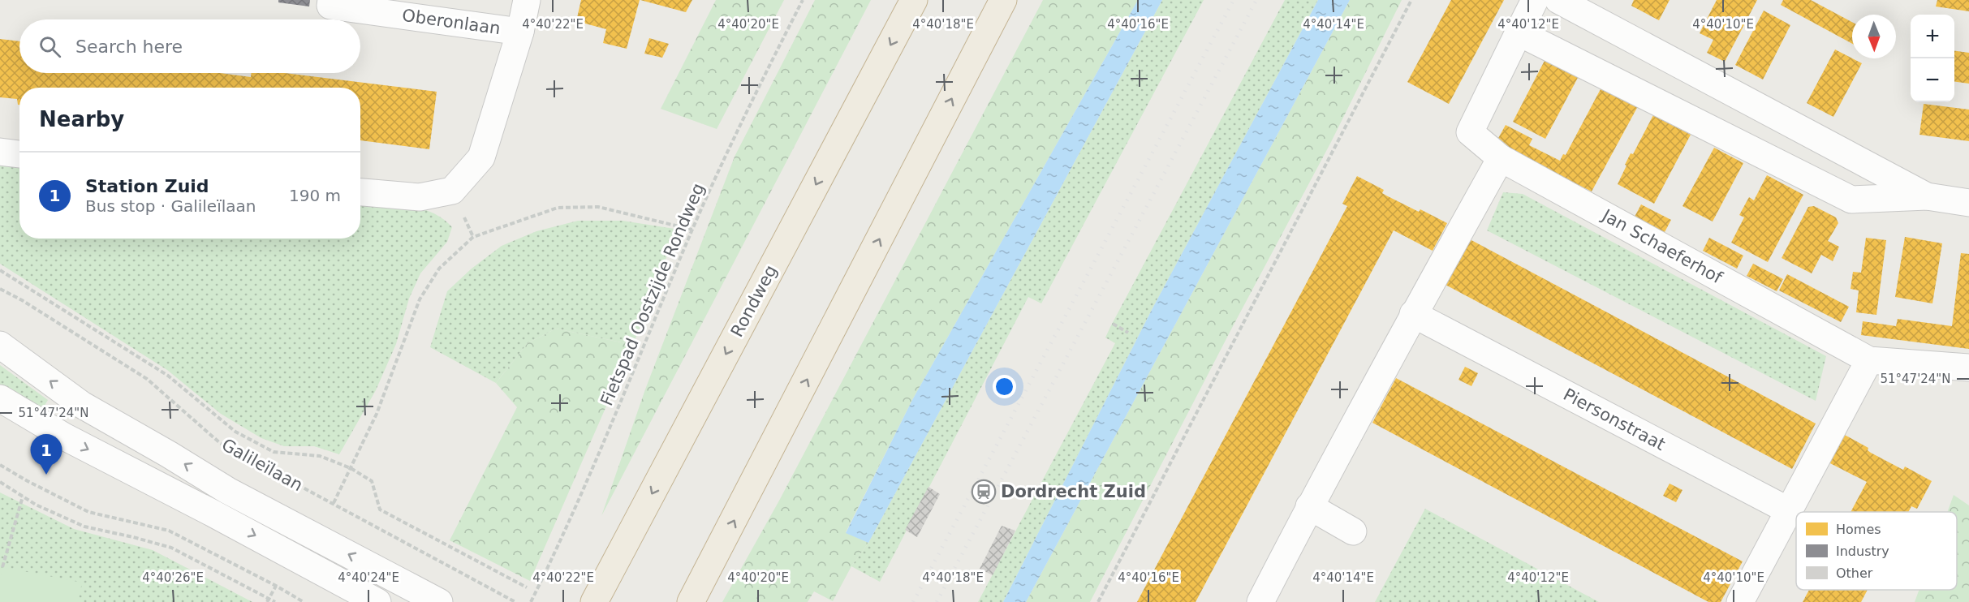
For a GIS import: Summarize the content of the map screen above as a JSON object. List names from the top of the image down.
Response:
{
  "streets": {
    "highway": ["Rondweg"],
    "street": ["Oberonlaan", "Jan Schaeferhof", "Piersonstraat"],
    "path": ["Fietspad Oostzijde Rondweg", "Galileïlaan"]
  },
  "places": {
    "station": ["Dordrecht Zuid"]
  },
  "legend": ["Homes", "Industry", "Other"],
  "north": "bottom",
  "page": {
    "map_buttons": ["+", "−"],
    "search": "Search here",
    "heading": "Nearby",
    "list": [
      {
        "mark": "1",
        "name": "Station Zuid",
        "note": "Bus stop · Galileïlaan",
        "value": "190 m"
      }
    ],
    "pins": "1"
  },
  "coordinates": [
    "4°40'22\"E",
    "4°40'20\"E",
    "4°40'18\"E",
    "4°40'16\"E",
    "4°40'14\"E",
    "4°40'12\"E",
    "4°40'10\"E",
    "51°47'24\"N",
    "4°40'26\"E",
    "4°40'24\"E"
  ]
}
